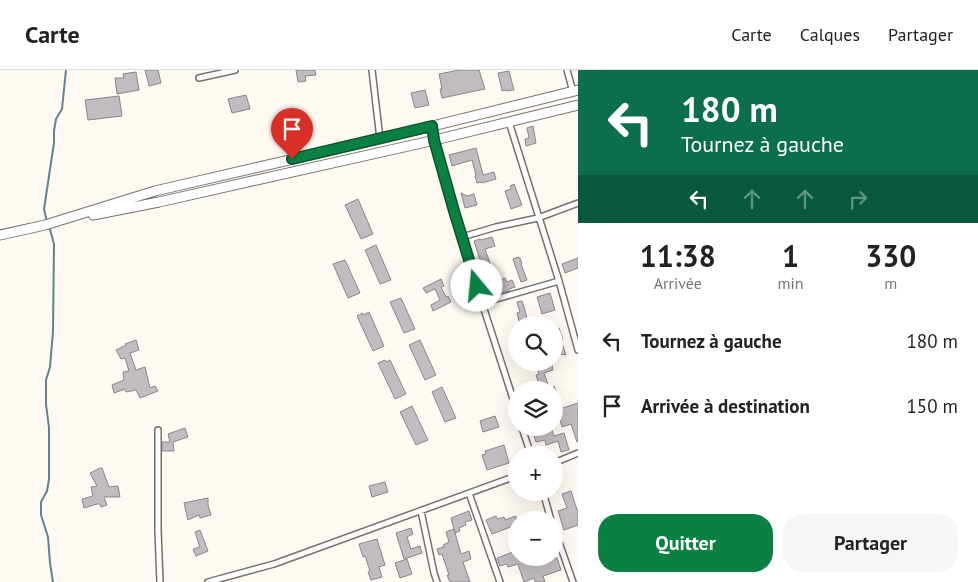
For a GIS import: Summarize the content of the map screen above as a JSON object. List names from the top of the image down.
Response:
{
  "page": {
    "header": "Carte",
    "nav": ["Carte", "Calques", "Partager"],
    "turn": ["180 m", "Tournez à gauche"],
    "eta": [
      "11:38",
      "Arrivée",
      "1",
      "min",
      "330",
      "m"
    ],
    "list": [
      {
        "name": "Tournez à gauche",
        "value": "180 m"
      },
      {
        "name": "Arrivée à destination",
        "value": "150 m"
      }
    ],
    "map_buttons": ["+", "−"],
    "buttons": ["Quitter", "Partager"]
  }
}
